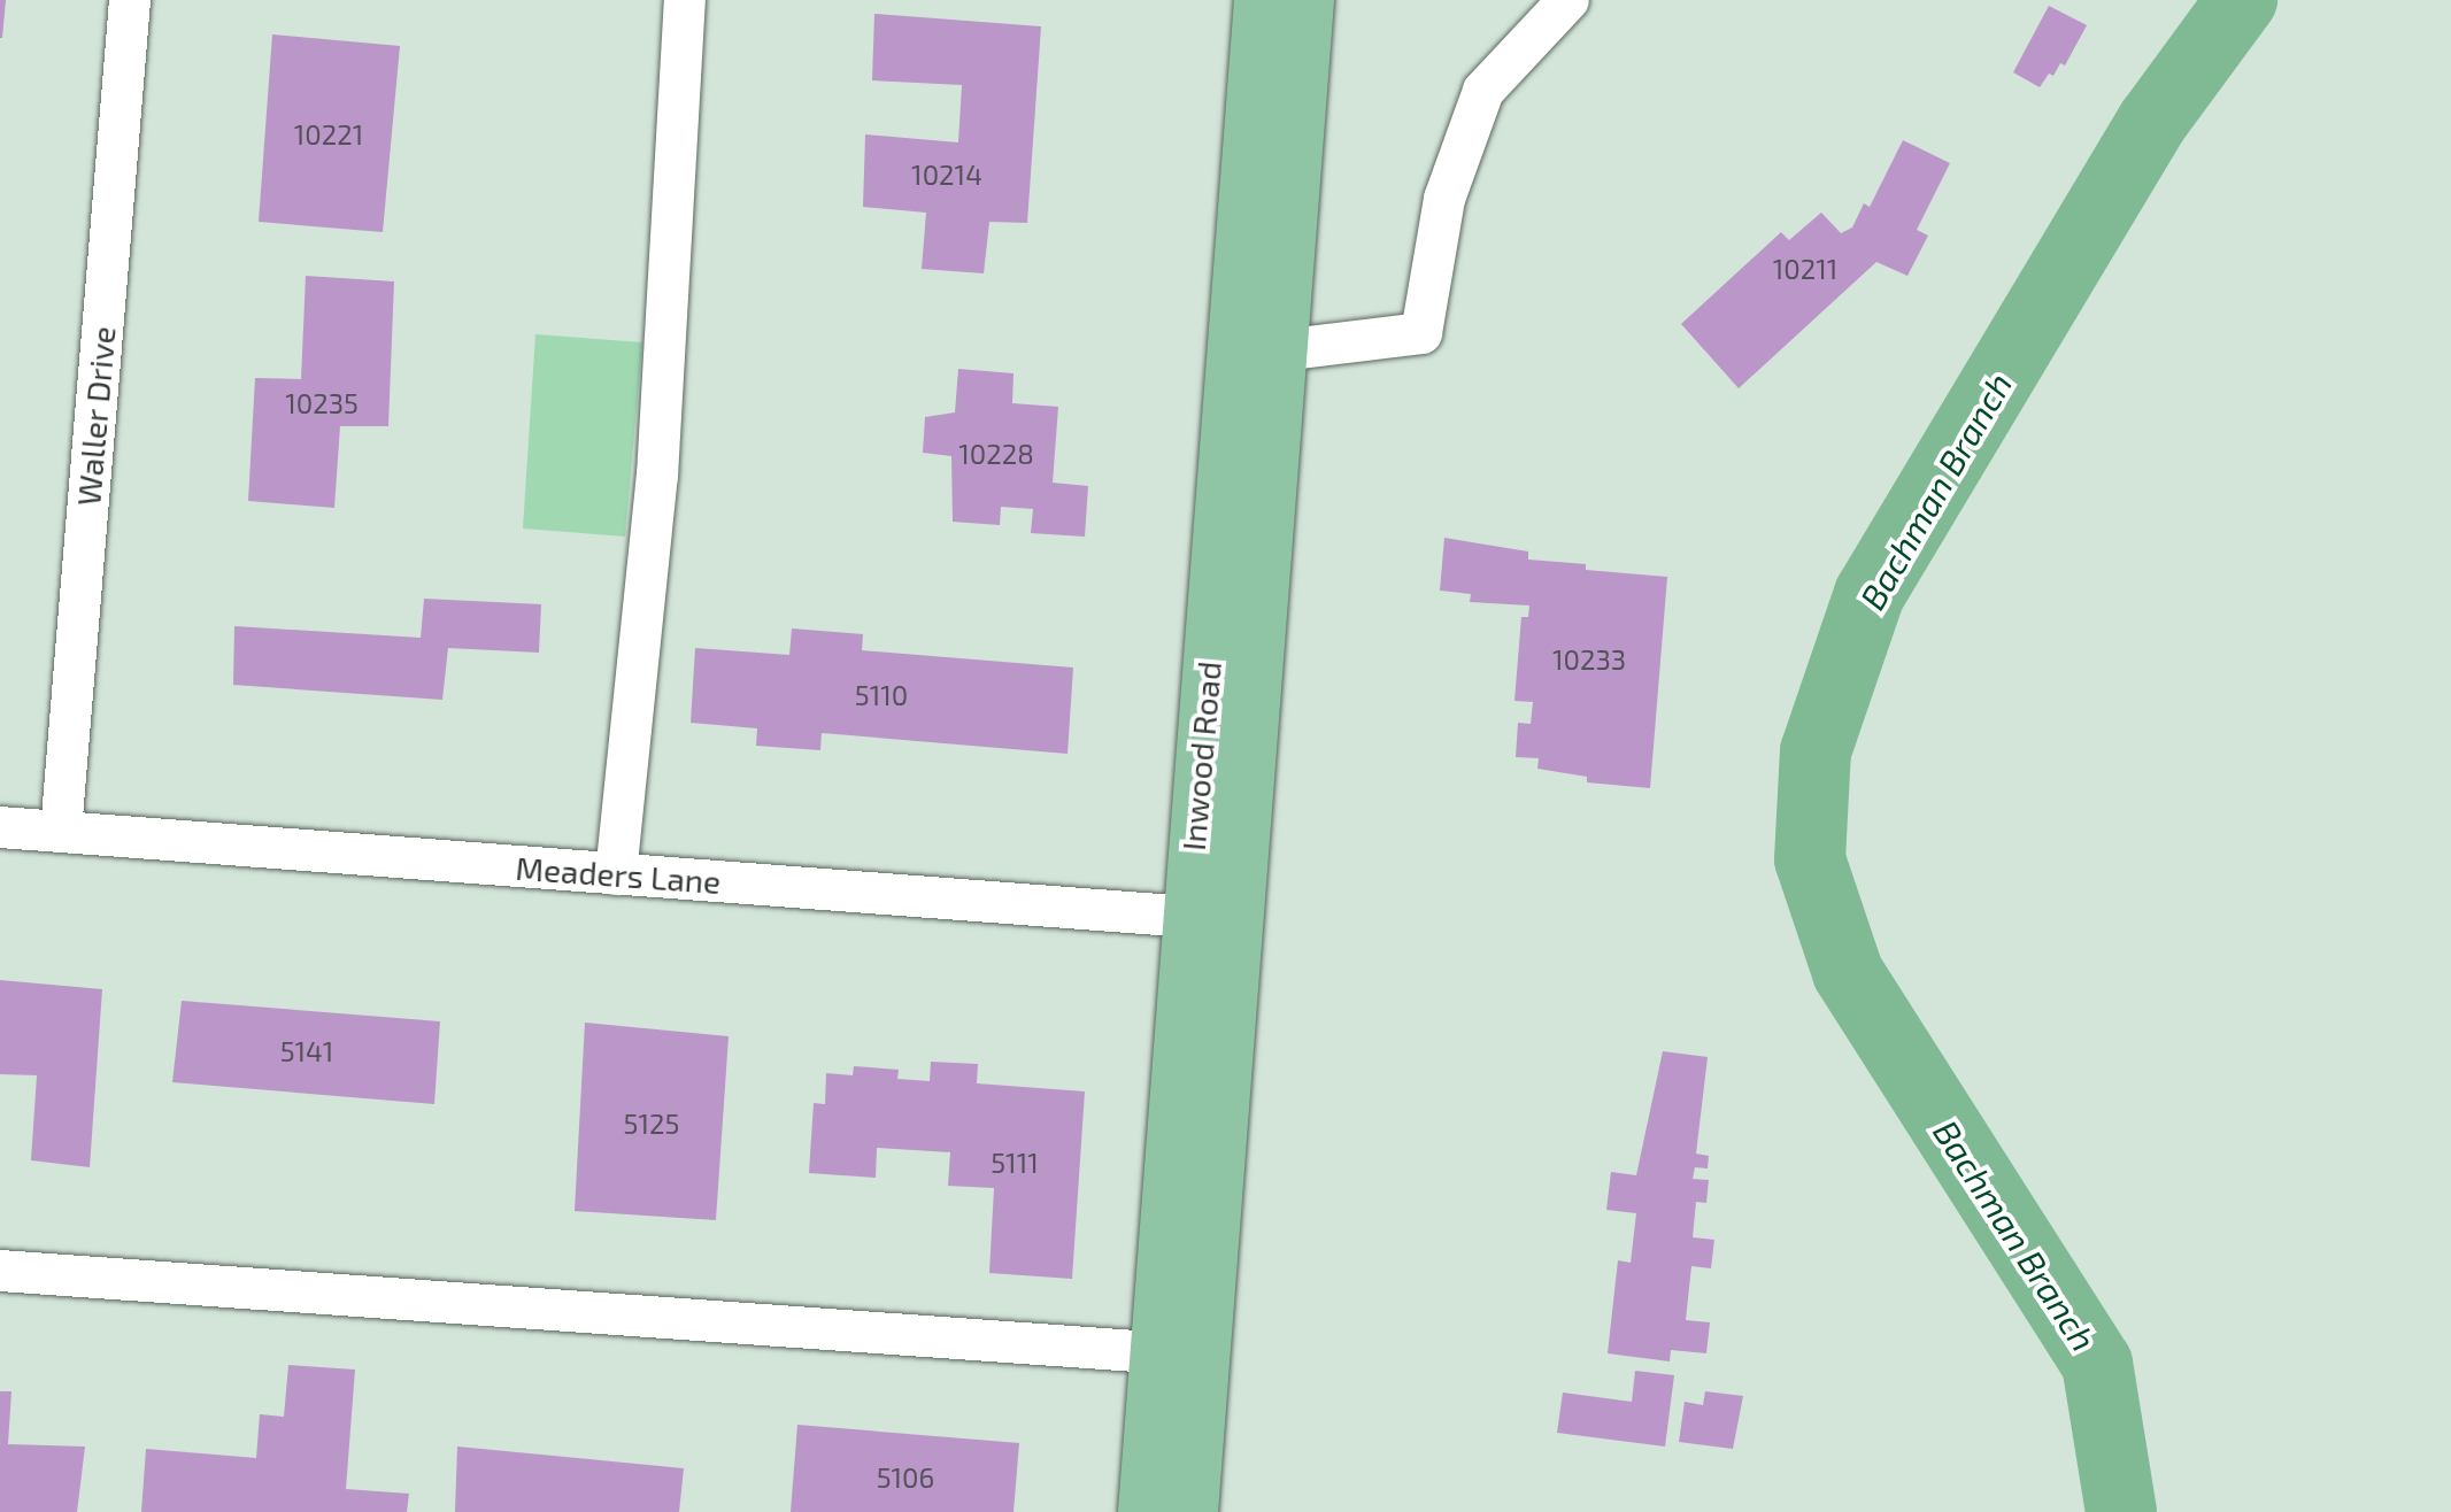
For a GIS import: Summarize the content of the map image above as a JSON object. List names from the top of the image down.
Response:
{
  "streets": {
    "main road": ["Inwood Road"],
    "street": ["Waller Drive", "Meaders Lane"]
  },
  "crossings": [
    ["Waller Drive", "Meaders Lane"],
    ["Inwood Road", "Meaders Lane"]
  ],
  "water": ["Bachman Branch"],
  "house_numbers": [
    "10221",
    "10214",
    "10211",
    "10235",
    "10228",
    "10233",
    "5110",
    "5141",
    "5125",
    "5111",
    "5106"
  ]
}
